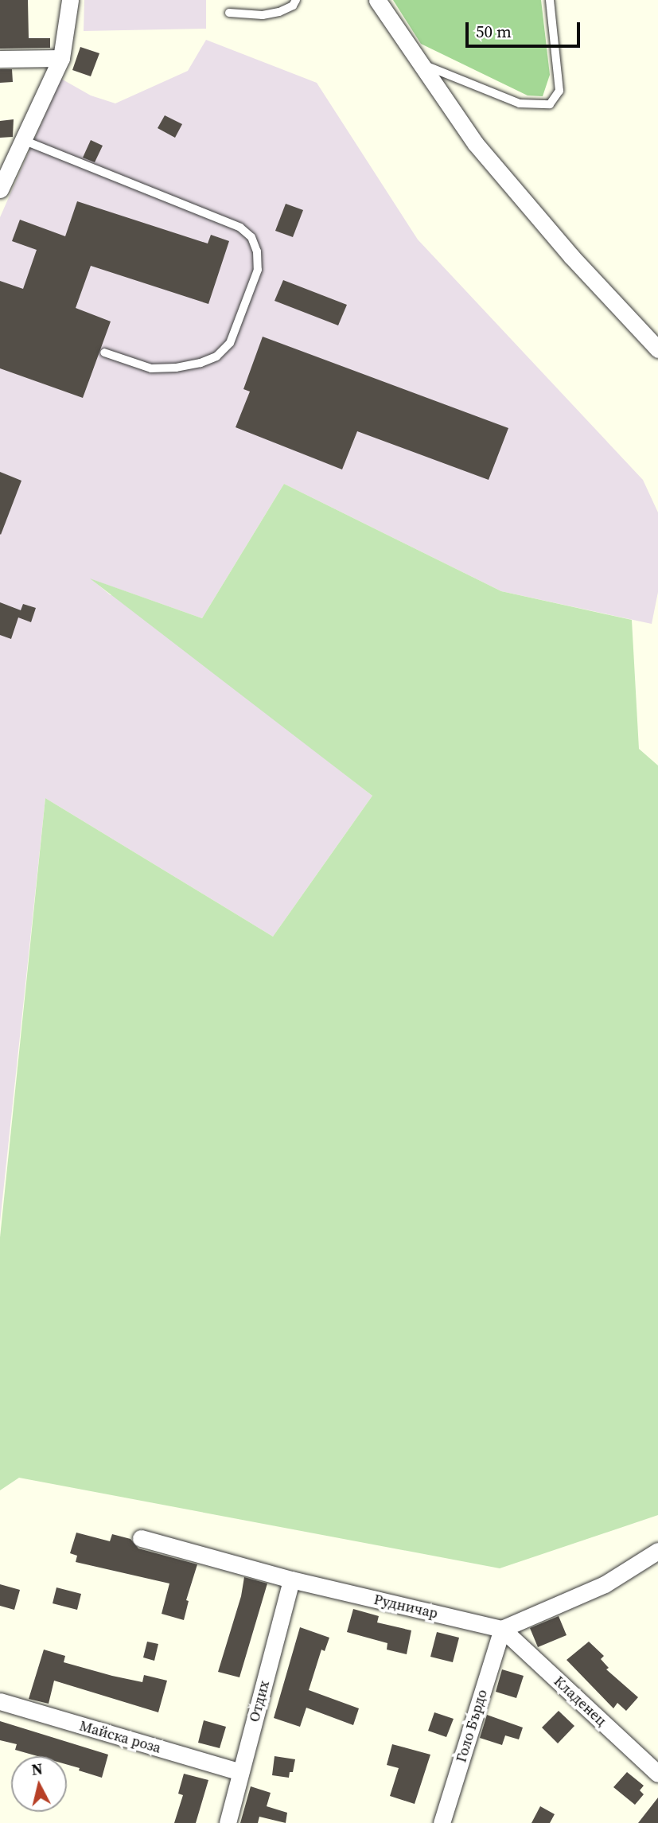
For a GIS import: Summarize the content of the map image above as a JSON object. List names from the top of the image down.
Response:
{
  "streets": {
    "street": [
      "Рудничар",
      "Отдих",
      "Кладенец",
      "Голо Бърдо",
      "Майска роза"
    ]
  },
  "crossings": [
    ["Рудничар", "Отдих"],
    ["Рудничар", "Кладенец"],
    ["Рудничар", "Голо Бърдо"],
    ["Отдих", "Майска роза"],
    ["Кладенец", "Голо Бърдо"]
  ],
  "scale_bar": "50 m",
  "north": "top"
}
